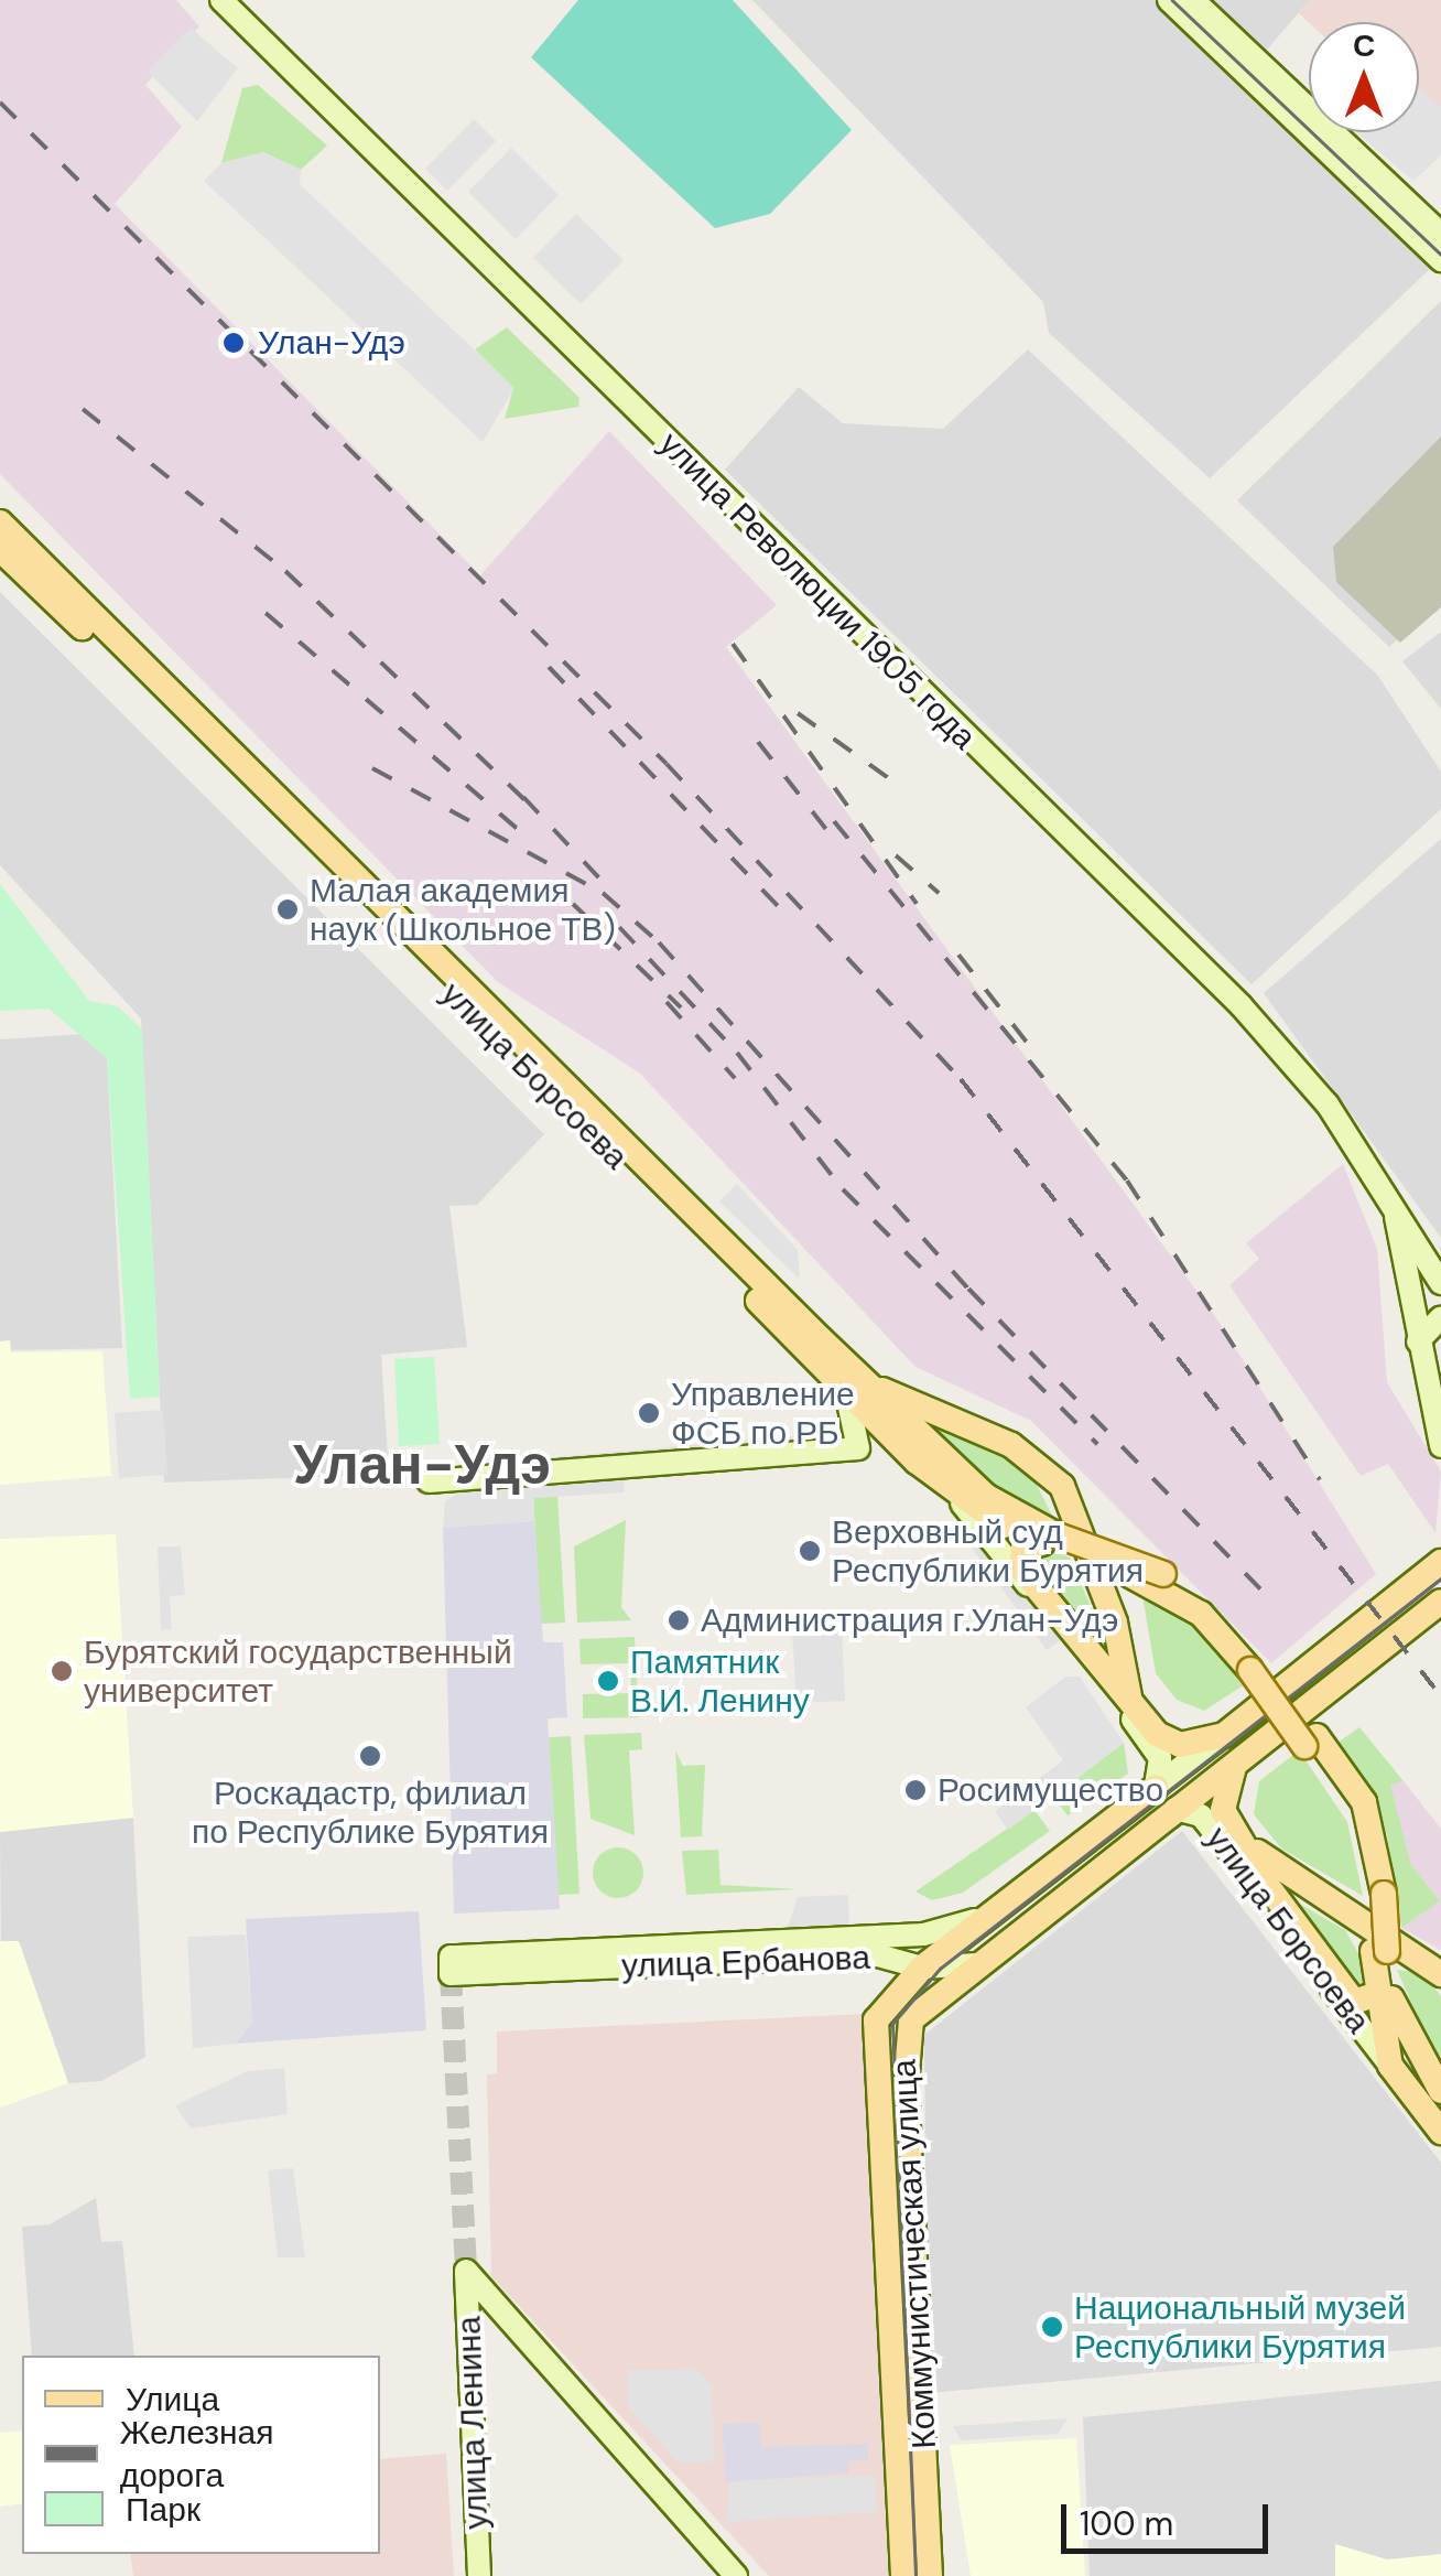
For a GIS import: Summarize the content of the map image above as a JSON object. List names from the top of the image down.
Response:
{
  "streets": {
    "main road": [
      "улица Революции 1905 года",
      "улица Борсоева",
      "улица Ербанова",
      "Коммунистическая улица",
      "улица Ленина"
    ]
  },
  "crossings": [
    ["улица Ербанова", "Коммунистическая улица"]
  ],
  "districts": ["Улан-Удэ"],
  "places": [
    "Улан-Удэ",
    "Малая академия наук (Школьное ТВ)",
    "Управление ФСБ по РБ",
    "Верховный суд Республики Бурятия",
    "Администрация г.Улан-Удэ",
    "Бурятский государственный университет",
    "Памятник В.И. Ленину",
    "Роскадастр, филиал по Республике Бурятия",
    "Росимущество",
    "Национальный музей Республики Бурятия"
  ],
  "legend": ["Улица", "Железная дорога", "Парк"],
  "scale_bar": "100 m",
  "north": "top"
}
